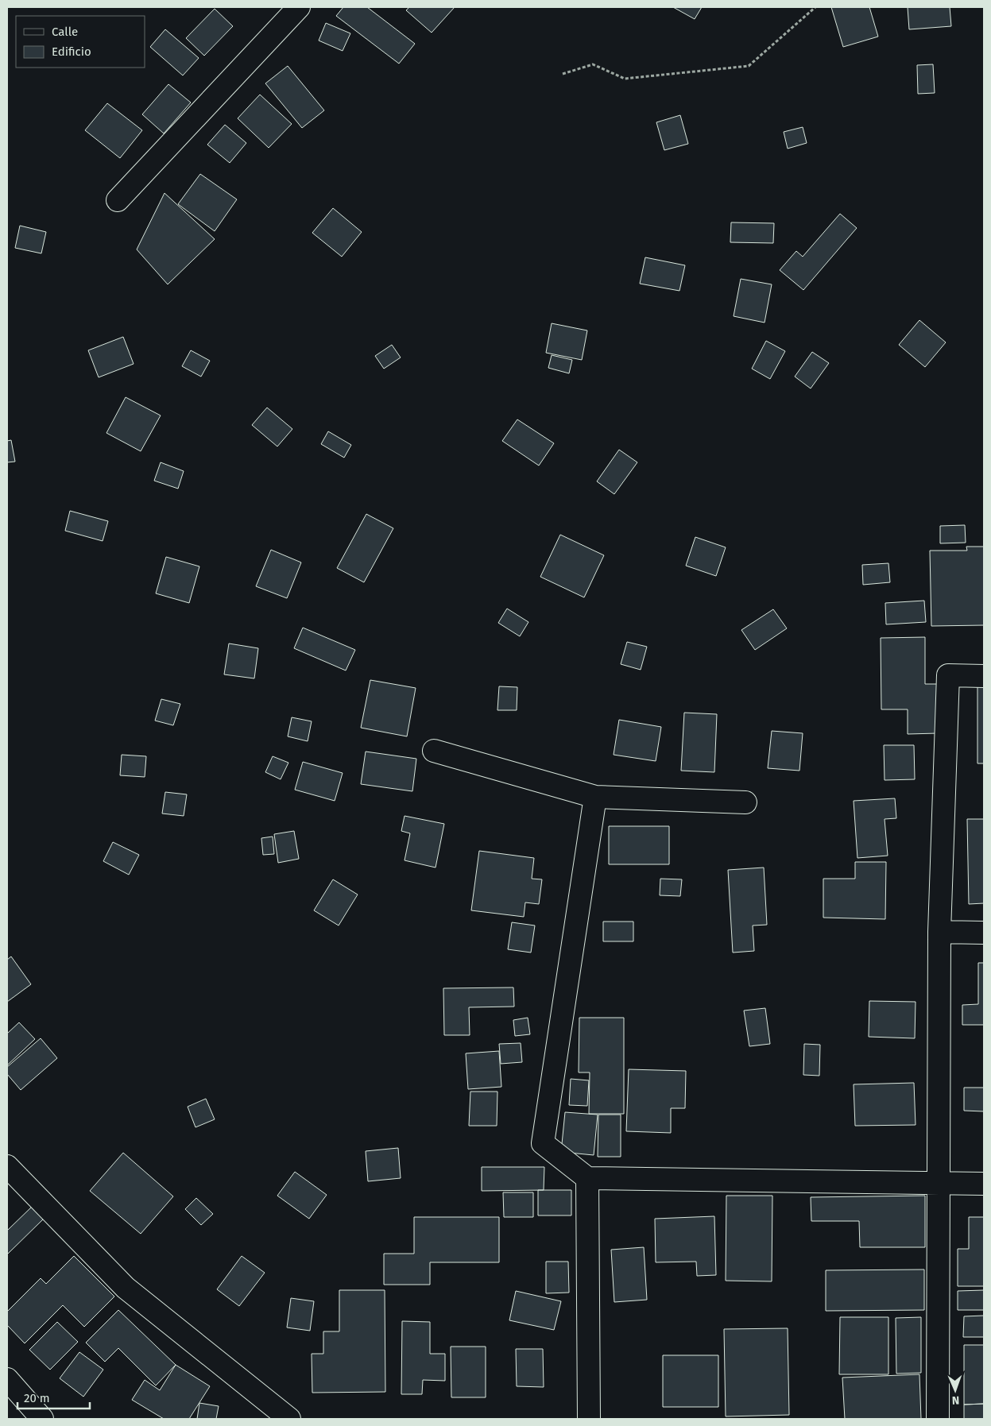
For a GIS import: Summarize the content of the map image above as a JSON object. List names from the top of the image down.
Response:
{
  "legend": ["Calle", "Edificio"],
  "scale_bar": "20 m",
  "north": "bottom"
}
